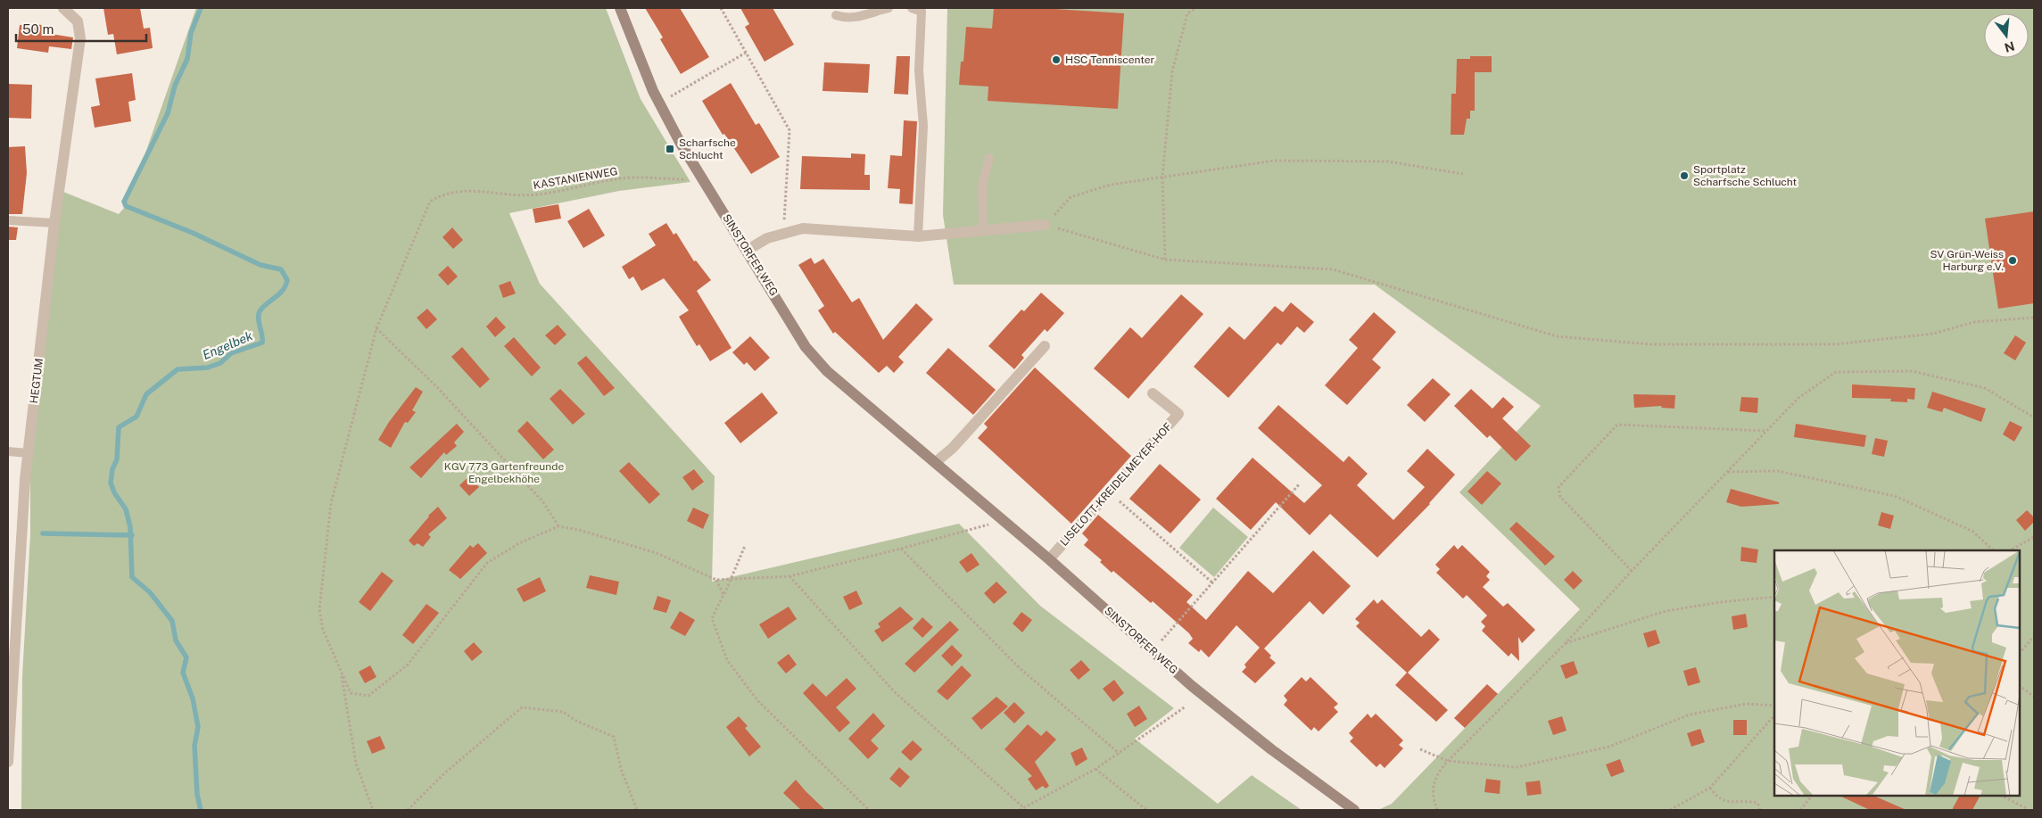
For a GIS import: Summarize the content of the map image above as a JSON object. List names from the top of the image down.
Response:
{
  "streets": {
    "street": ["SINSTORFER WEG", "HEGTUM", "LISELOTT-KREIDELMEYER-HOF"],
    "path": ["KASTANIENWEG"]
  },
  "crossings": [
    ["KASTANIENWEG", "SINSTORFER WEG"],
    ["SINSTORFER WEG", "LISELOTT-KREIDELMEYER-HOF"]
  ],
  "water": ["Engelbek"],
  "parks": ["KGV 773 Gartenfreunde Engelbekhöhe"],
  "places": {
    "other": ["HSC Tenniscenter", "Sportplatz Scharfsche Schlucht", "SV Grün-Weiss Harburg e.V."],
    "transit": ["Scharfsche Schlucht"]
  },
  "scale_bar": "50 m",
  "north": "bottom"
}
